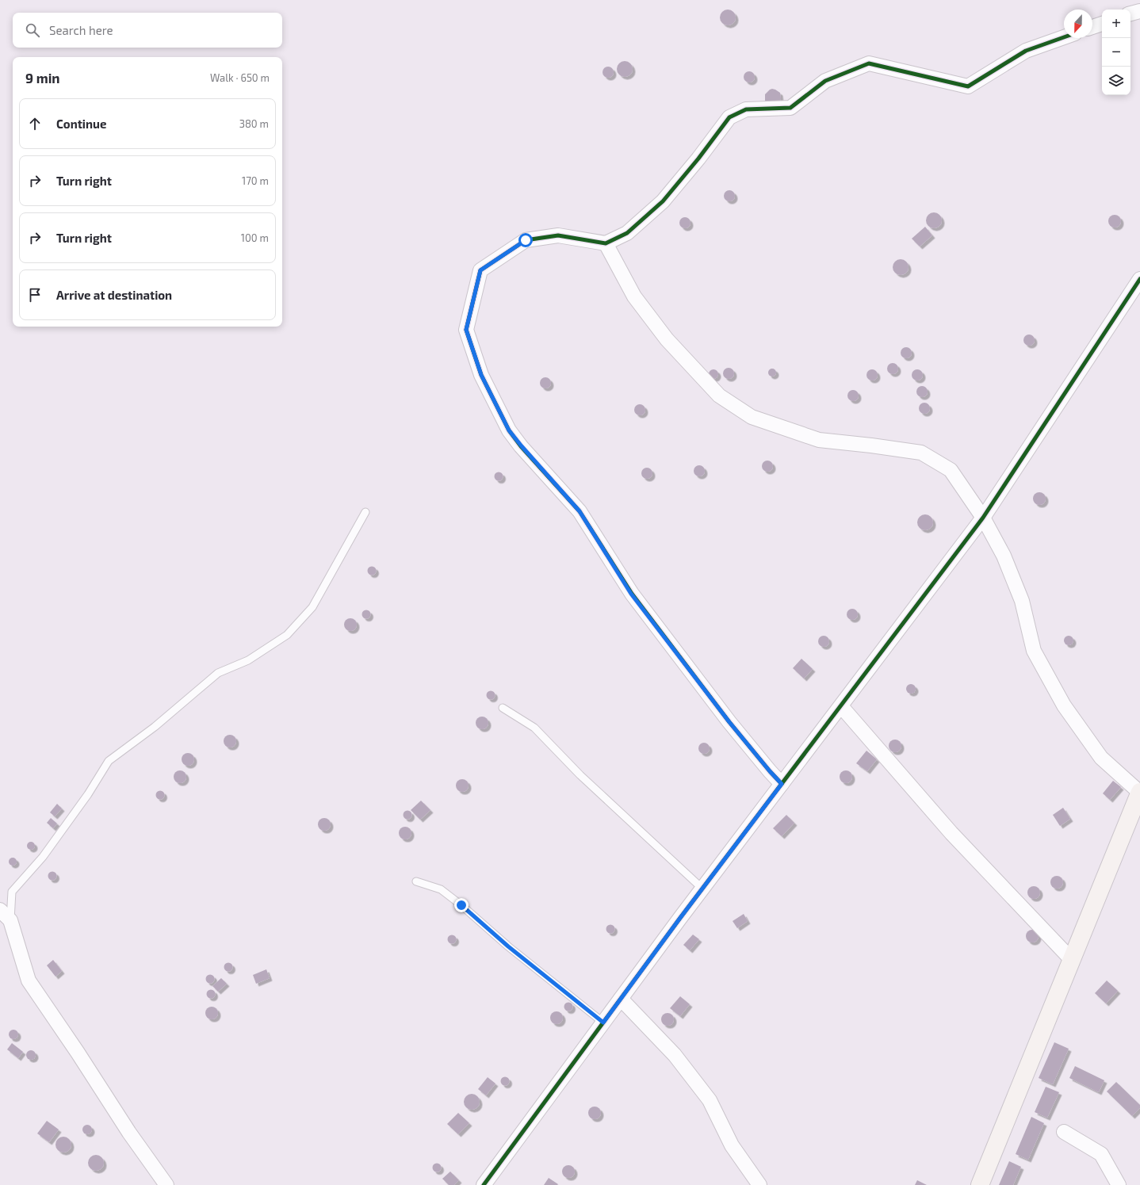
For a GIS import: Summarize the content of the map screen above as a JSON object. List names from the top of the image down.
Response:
{
  "north": "bottom",
  "page": {
    "map_buttons": ["+", "−"],
    "search": "Search here",
    "heading": ["9 min", "Walk · 650 m"],
    "list": [
      ["Continue", "380 m"],
      ["Turn right", "170 m"],
      ["Turn right", "100 m"],
      "Arrive at destination"
    ]
  }
}
